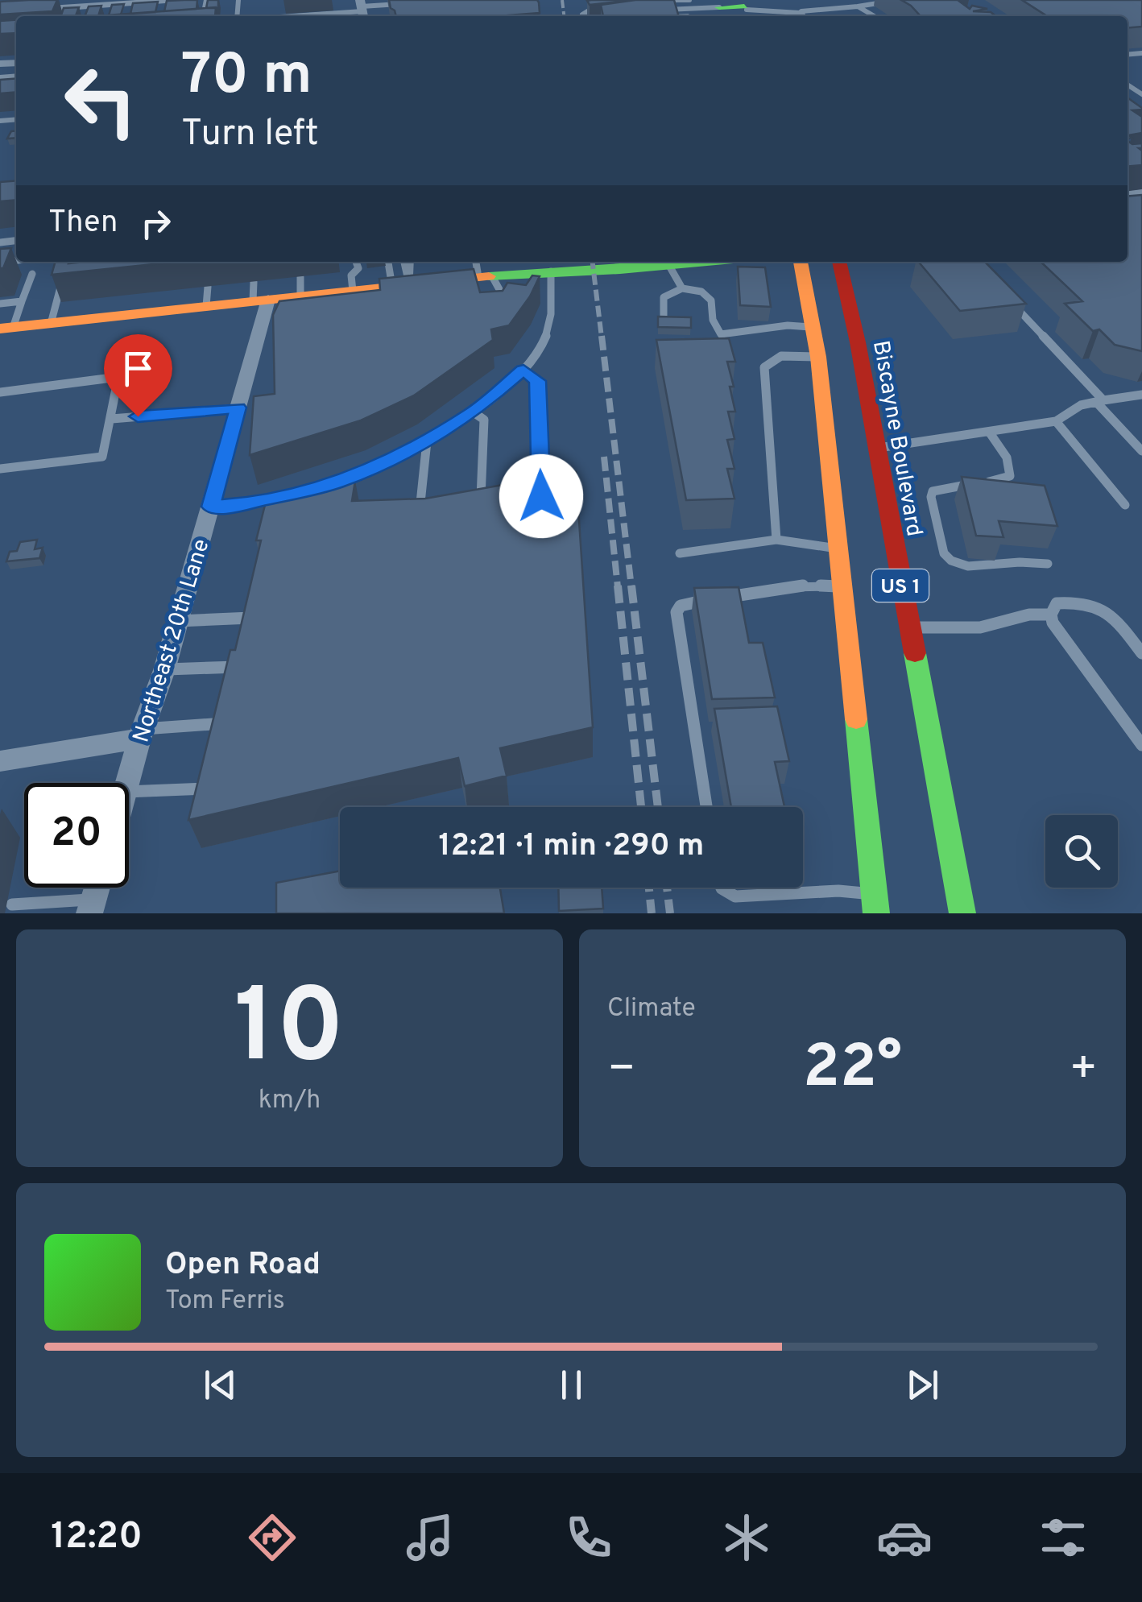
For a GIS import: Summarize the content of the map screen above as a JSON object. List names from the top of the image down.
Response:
{
  "streets": {
    "main road": ["Biscayne Boulevard", "US 1"],
    "street": ["Northeast 20th Lane"]
  },
  "page": {
    "turn": ["70 m", "Turn left"],
    "then": "Then",
    "limit": "20",
    "trip": "12:21 · 1 min · 290 m",
    "tile": [
      ["10", "km/h"],
      "Climate"
    ],
    "heat": ["−", "22°", "+"],
    "song": ["Open Road", "Tom Ferris"],
    "tabs": "12:20"
  }
}
